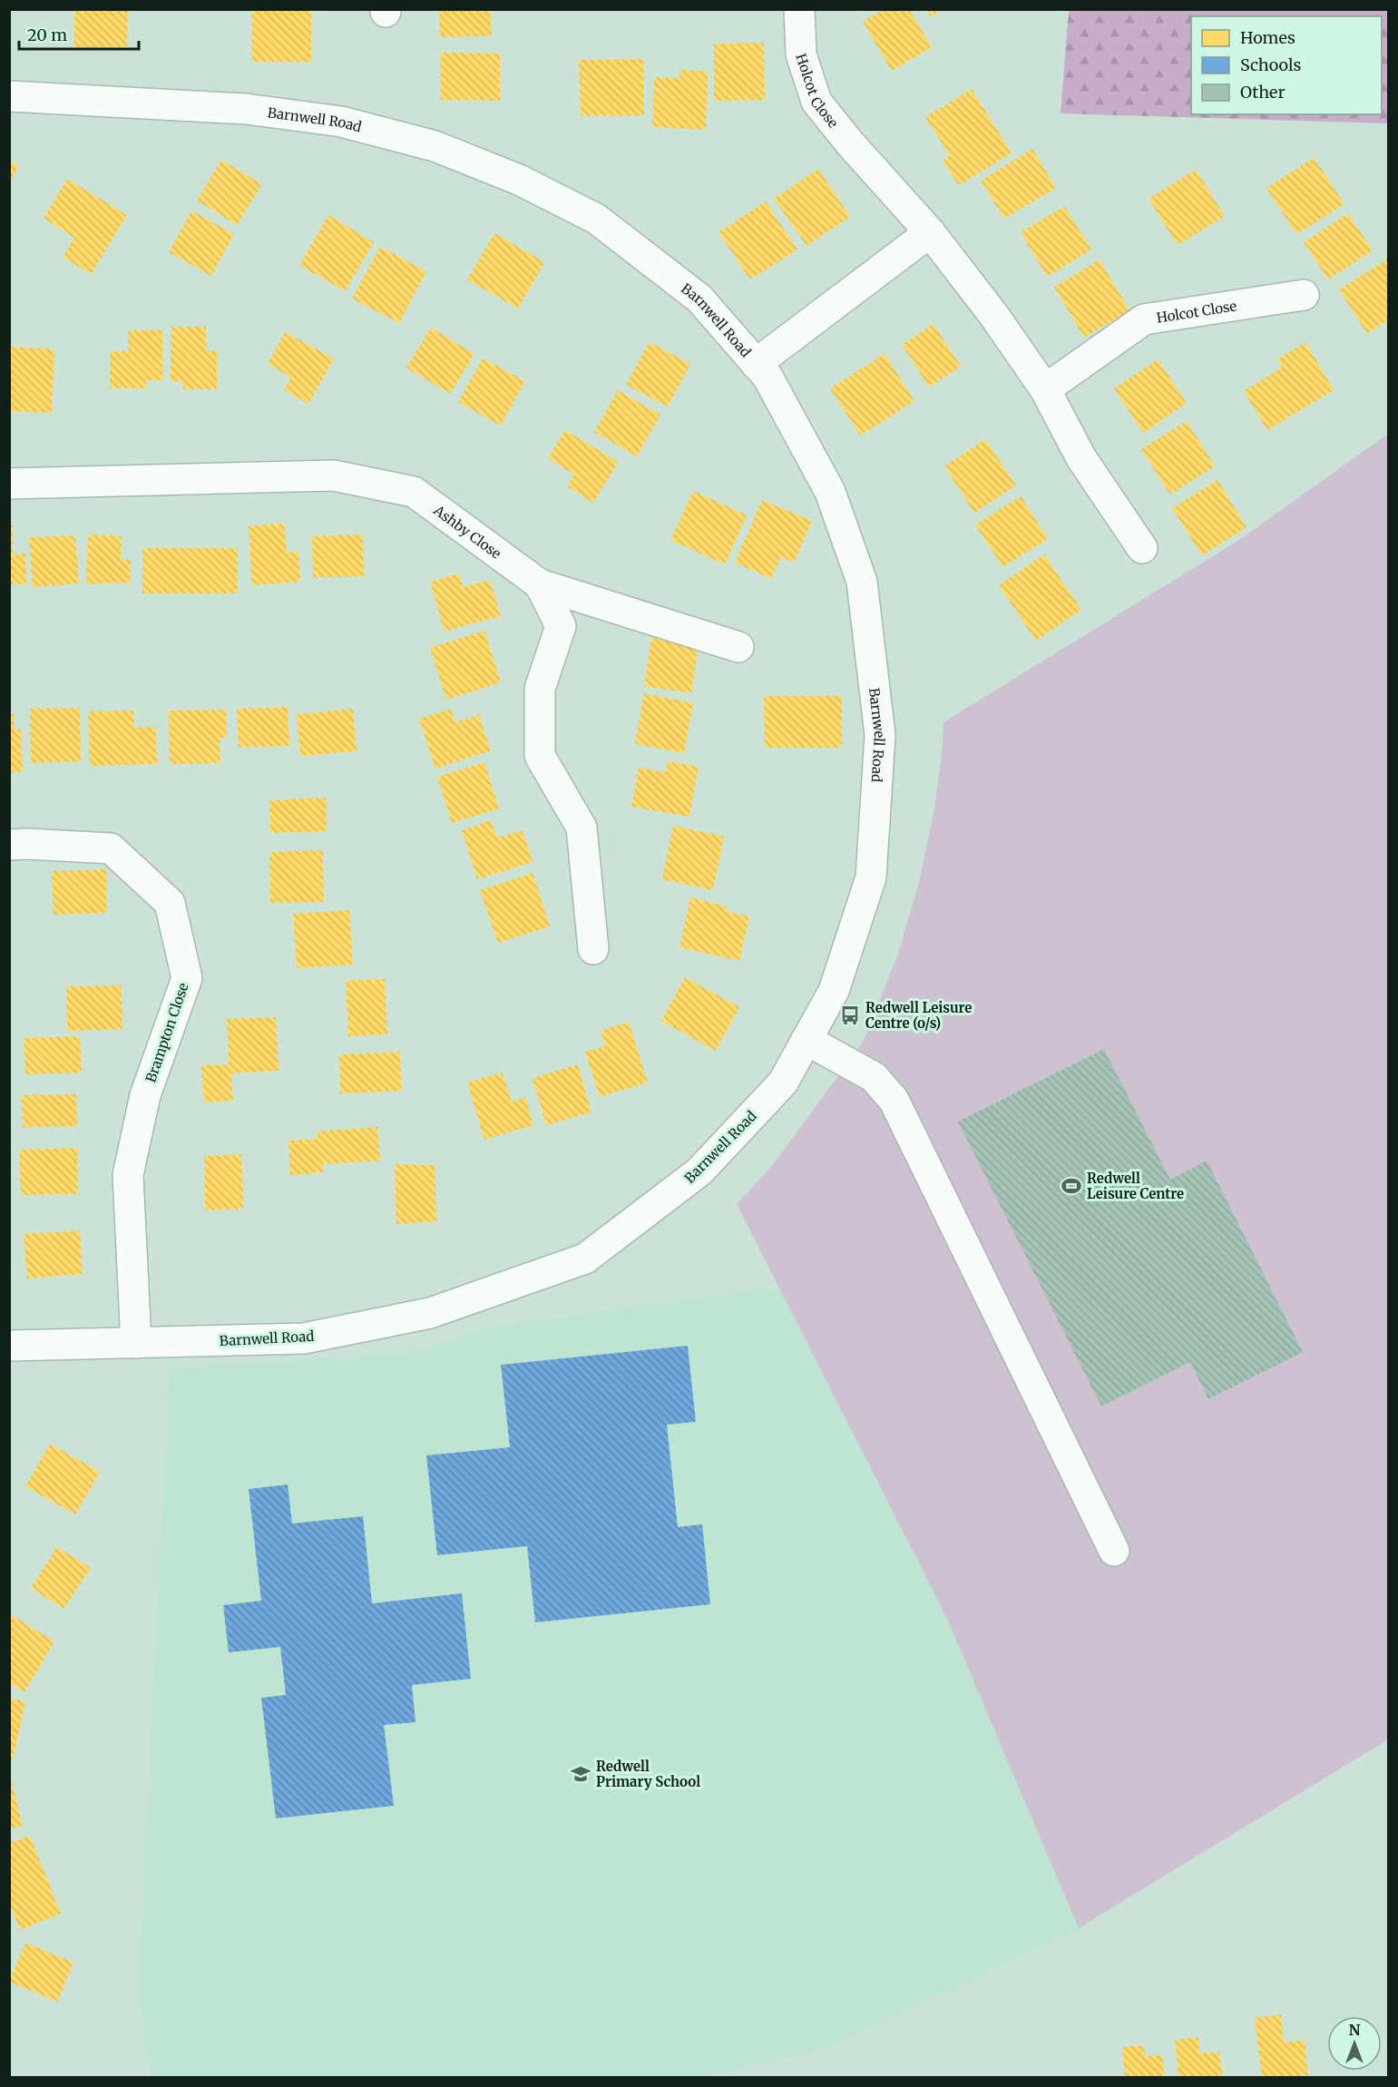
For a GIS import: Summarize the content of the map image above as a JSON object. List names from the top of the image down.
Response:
{
  "streets": {
    "street": [
      "Holcot Close",
      "Barnwell Road",
      "Ashby Close",
      "Brampton Close"
    ]
  },
  "crossings": [
    ["Barnwell Road", "Brampton Close"]
  ],
  "places": {
    "bus stop": ["Redwell Leisure Centre (o/s)"],
    "sports": ["Redwell Leisure Centre"],
    "school or university": ["Redwell Primary School"]
  },
  "legend": ["Homes", "Schools", "Other"],
  "scale_bar": "20 m",
  "north": "top"
}
